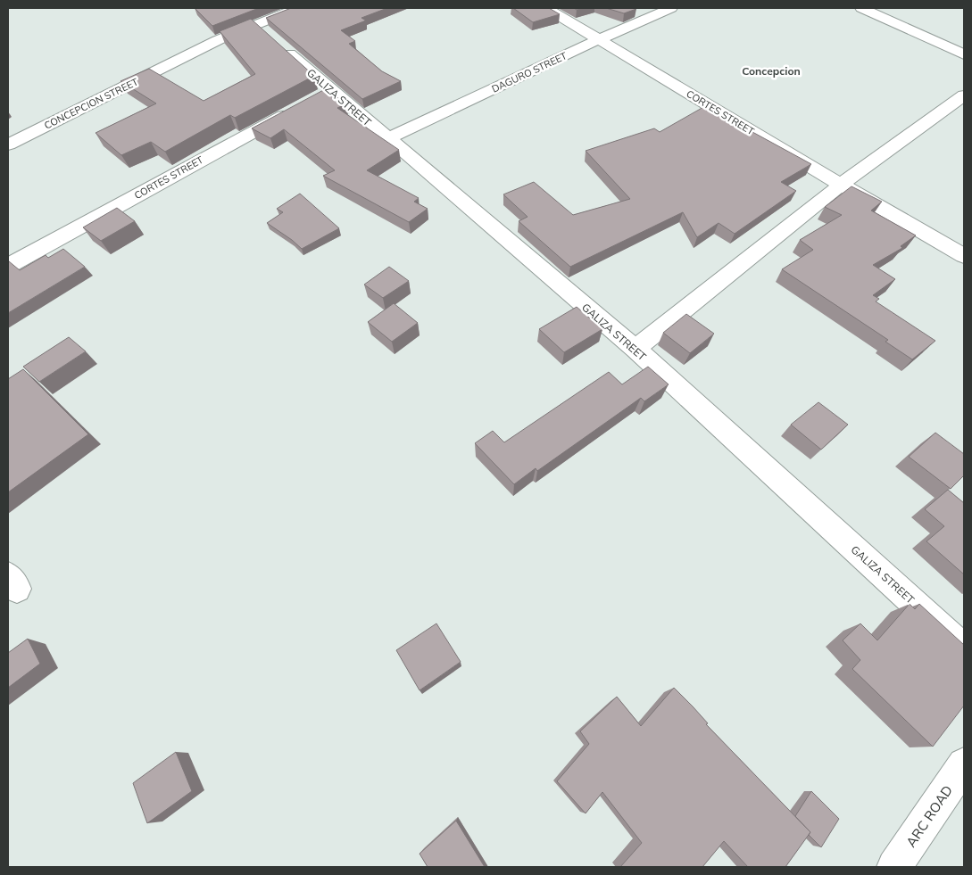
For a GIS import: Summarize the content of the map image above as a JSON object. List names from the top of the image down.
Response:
{
  "streets": {
    "street": [
      "DAGURO STREET",
      "GALIZA STREET",
      "CONCEPCION STREET",
      "CORTES STREET",
      "ARC ROAD"
    ]
  },
  "crossings": [
    ["DAGURO STREET", "GALIZA STREET"],
    ["DAGURO STREET", "CORTES STREET"],
    ["GALIZA STREET", "CONCEPCION STREET"],
    ["GALIZA STREET", "CORTES STREET"]
  ],
  "districts": ["Concepcion"]
}
